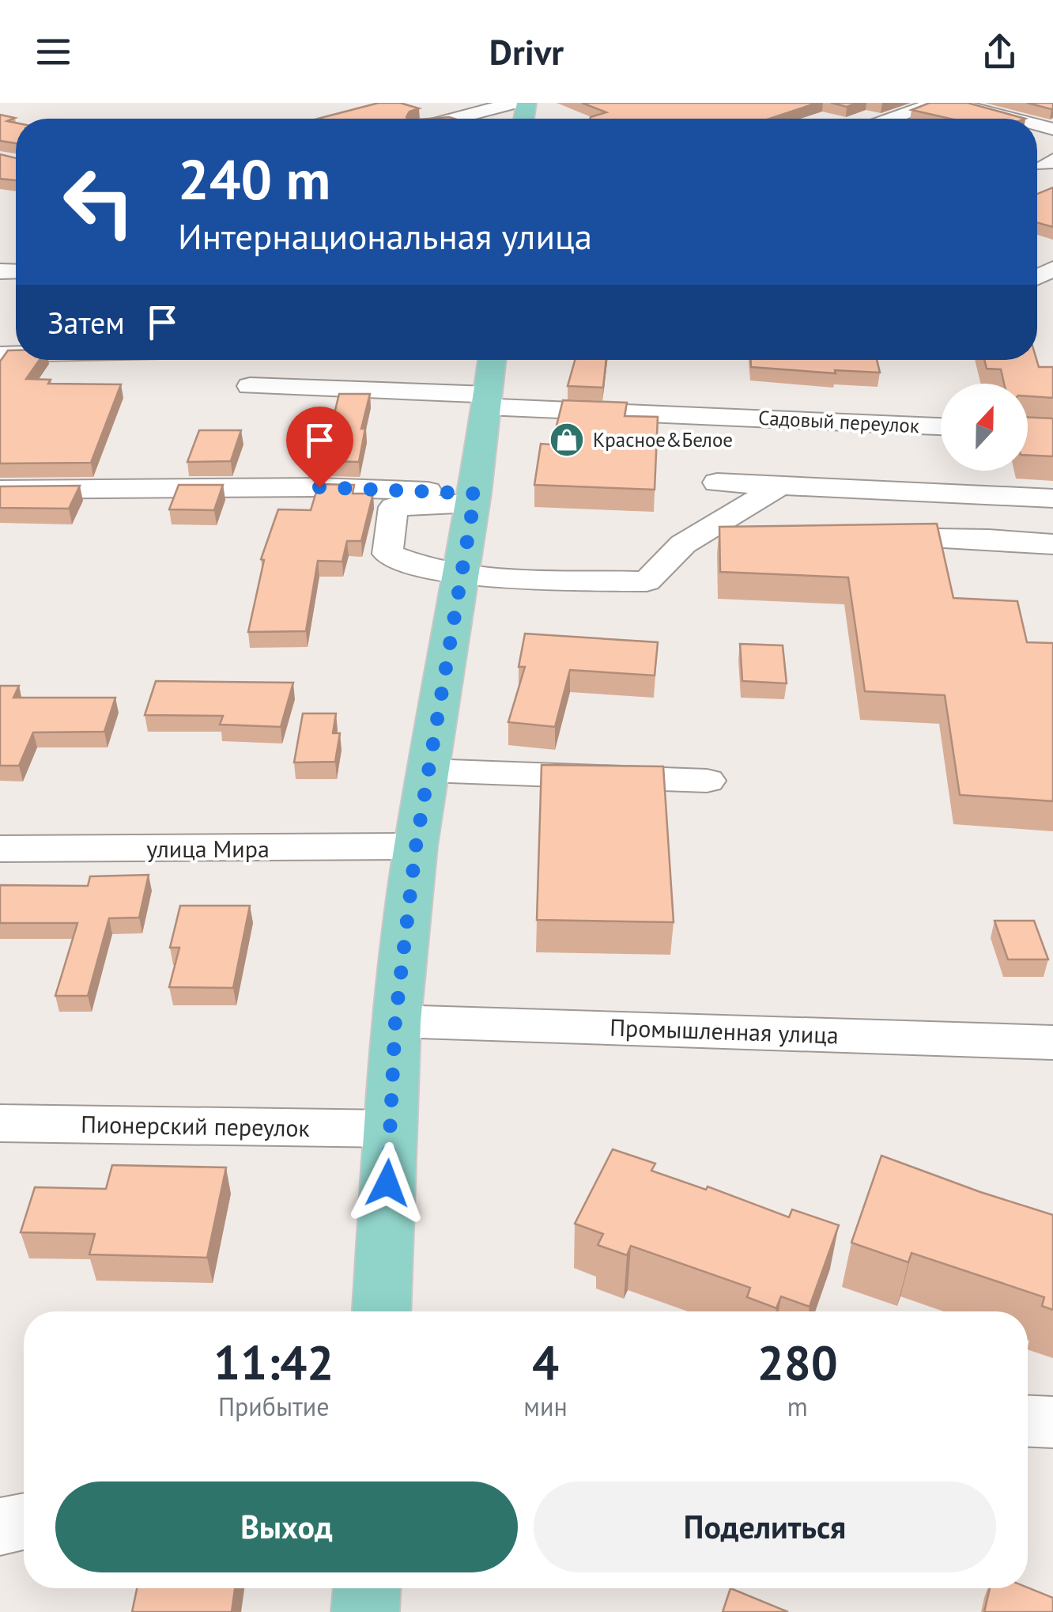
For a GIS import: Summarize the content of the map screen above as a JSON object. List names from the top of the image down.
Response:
{
  "streets": {
    "street": [
      "Садовый переулок",
      "улица Мира",
      "Промышленная улица",
      "Пионерский переулок"
    ]
  },
  "places": {
    "shop": ["Красное&Белое"]
  },
  "north": "top",
  "page": {
    "header": "Drivr",
    "turn": ["240 m", "Интернациональная улица"],
    "then": "Затем",
    "eta": [
      "11:42",
      "Прибытие",
      "4",
      "мин",
      "280",
      "m"
    ],
    "buttons": ["Выход", "Поделиться"]
  }
}
